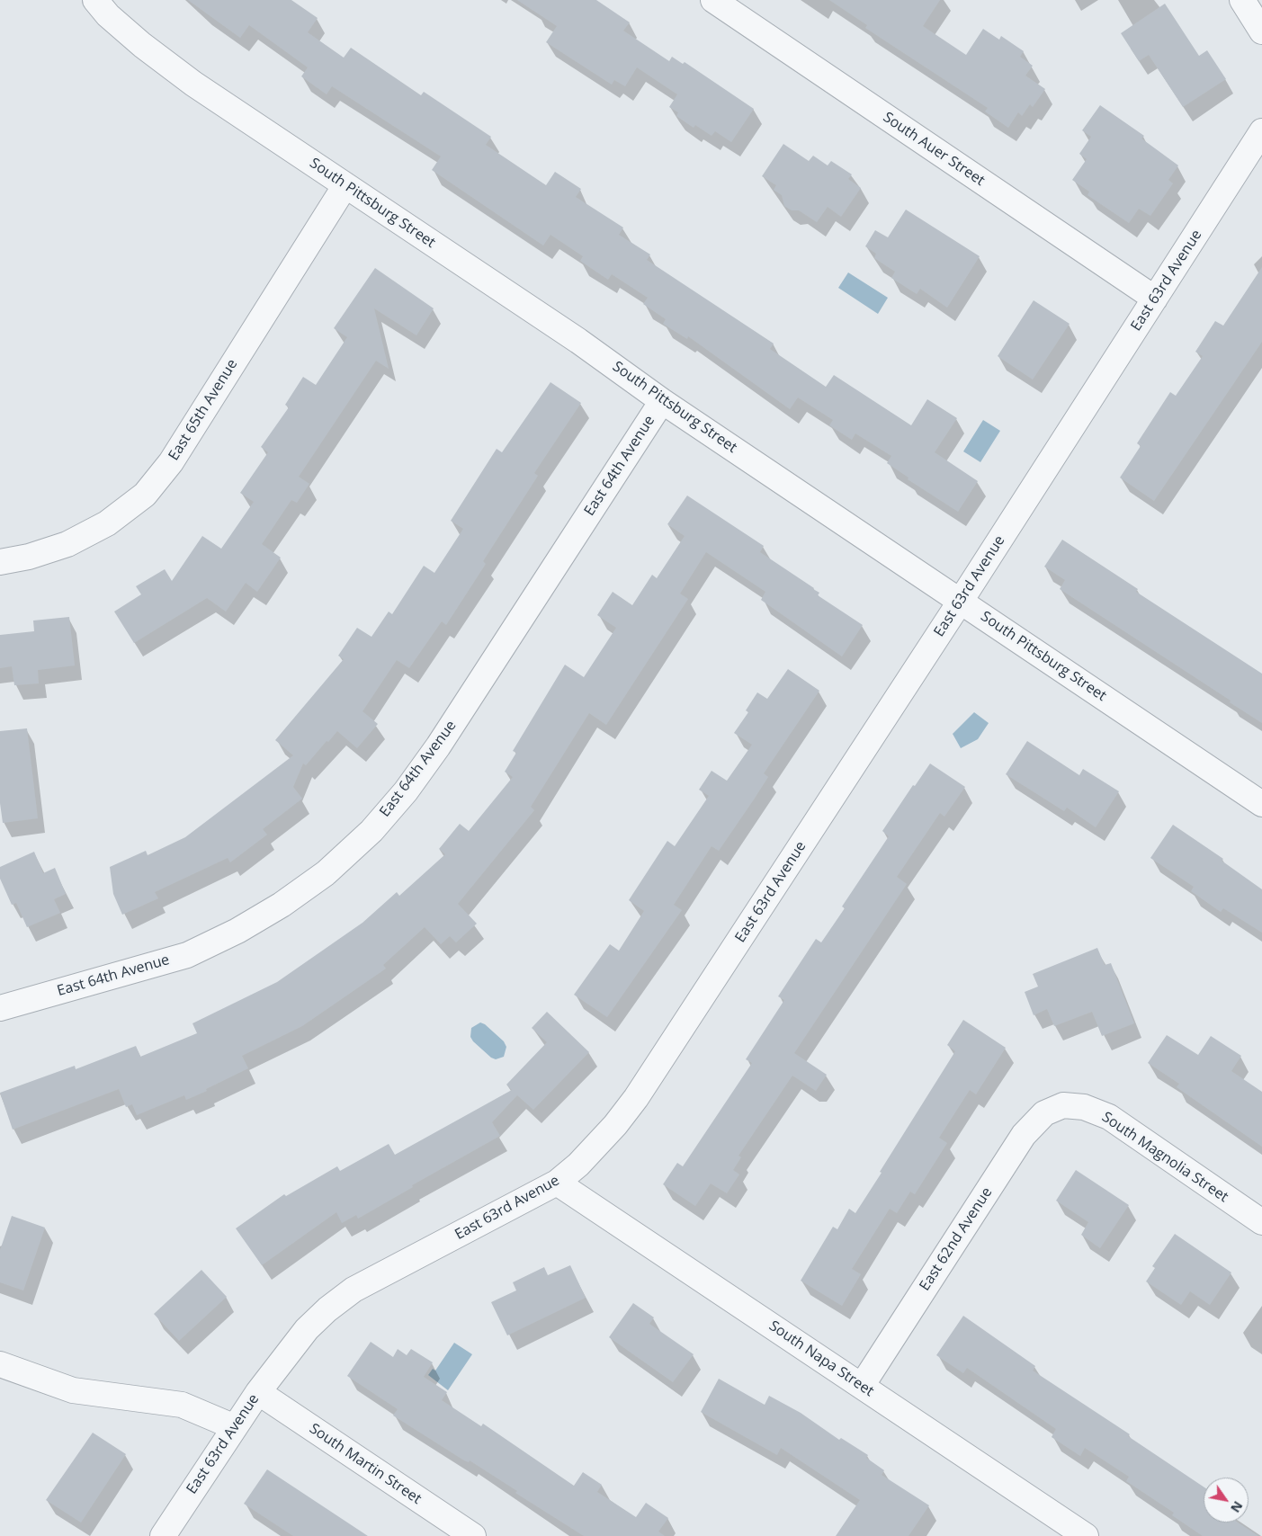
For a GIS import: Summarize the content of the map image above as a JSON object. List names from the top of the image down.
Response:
{
  "streets": {
    "street": [
      "South Auer Street",
      "South Pittsburg Street",
      "East 63rd Avenue",
      "East 65th Avenue",
      "East 64th Avenue",
      "South Magnolia Street",
      "East 62nd Avenue",
      "South Napa Street",
      "South Martin Street"
    ]
  },
  "crossings": [
    ["South Auer Street", "East 63rd Avenue"],
    ["South Pittsburg Street", "East 63rd Avenue"],
    ["South Pittsburg Street", "East 65th Avenue"],
    ["South Pittsburg Street", "East 64th Avenue"],
    ["East 63rd Avenue", "South Napa Street"],
    ["East 63rd Avenue", "South Martin Street"],
    ["South Magnolia Street", "East 62nd Avenue"],
    ["East 62nd Avenue", "South Napa Street"]
  ],
  "north": "bottom right"
}
